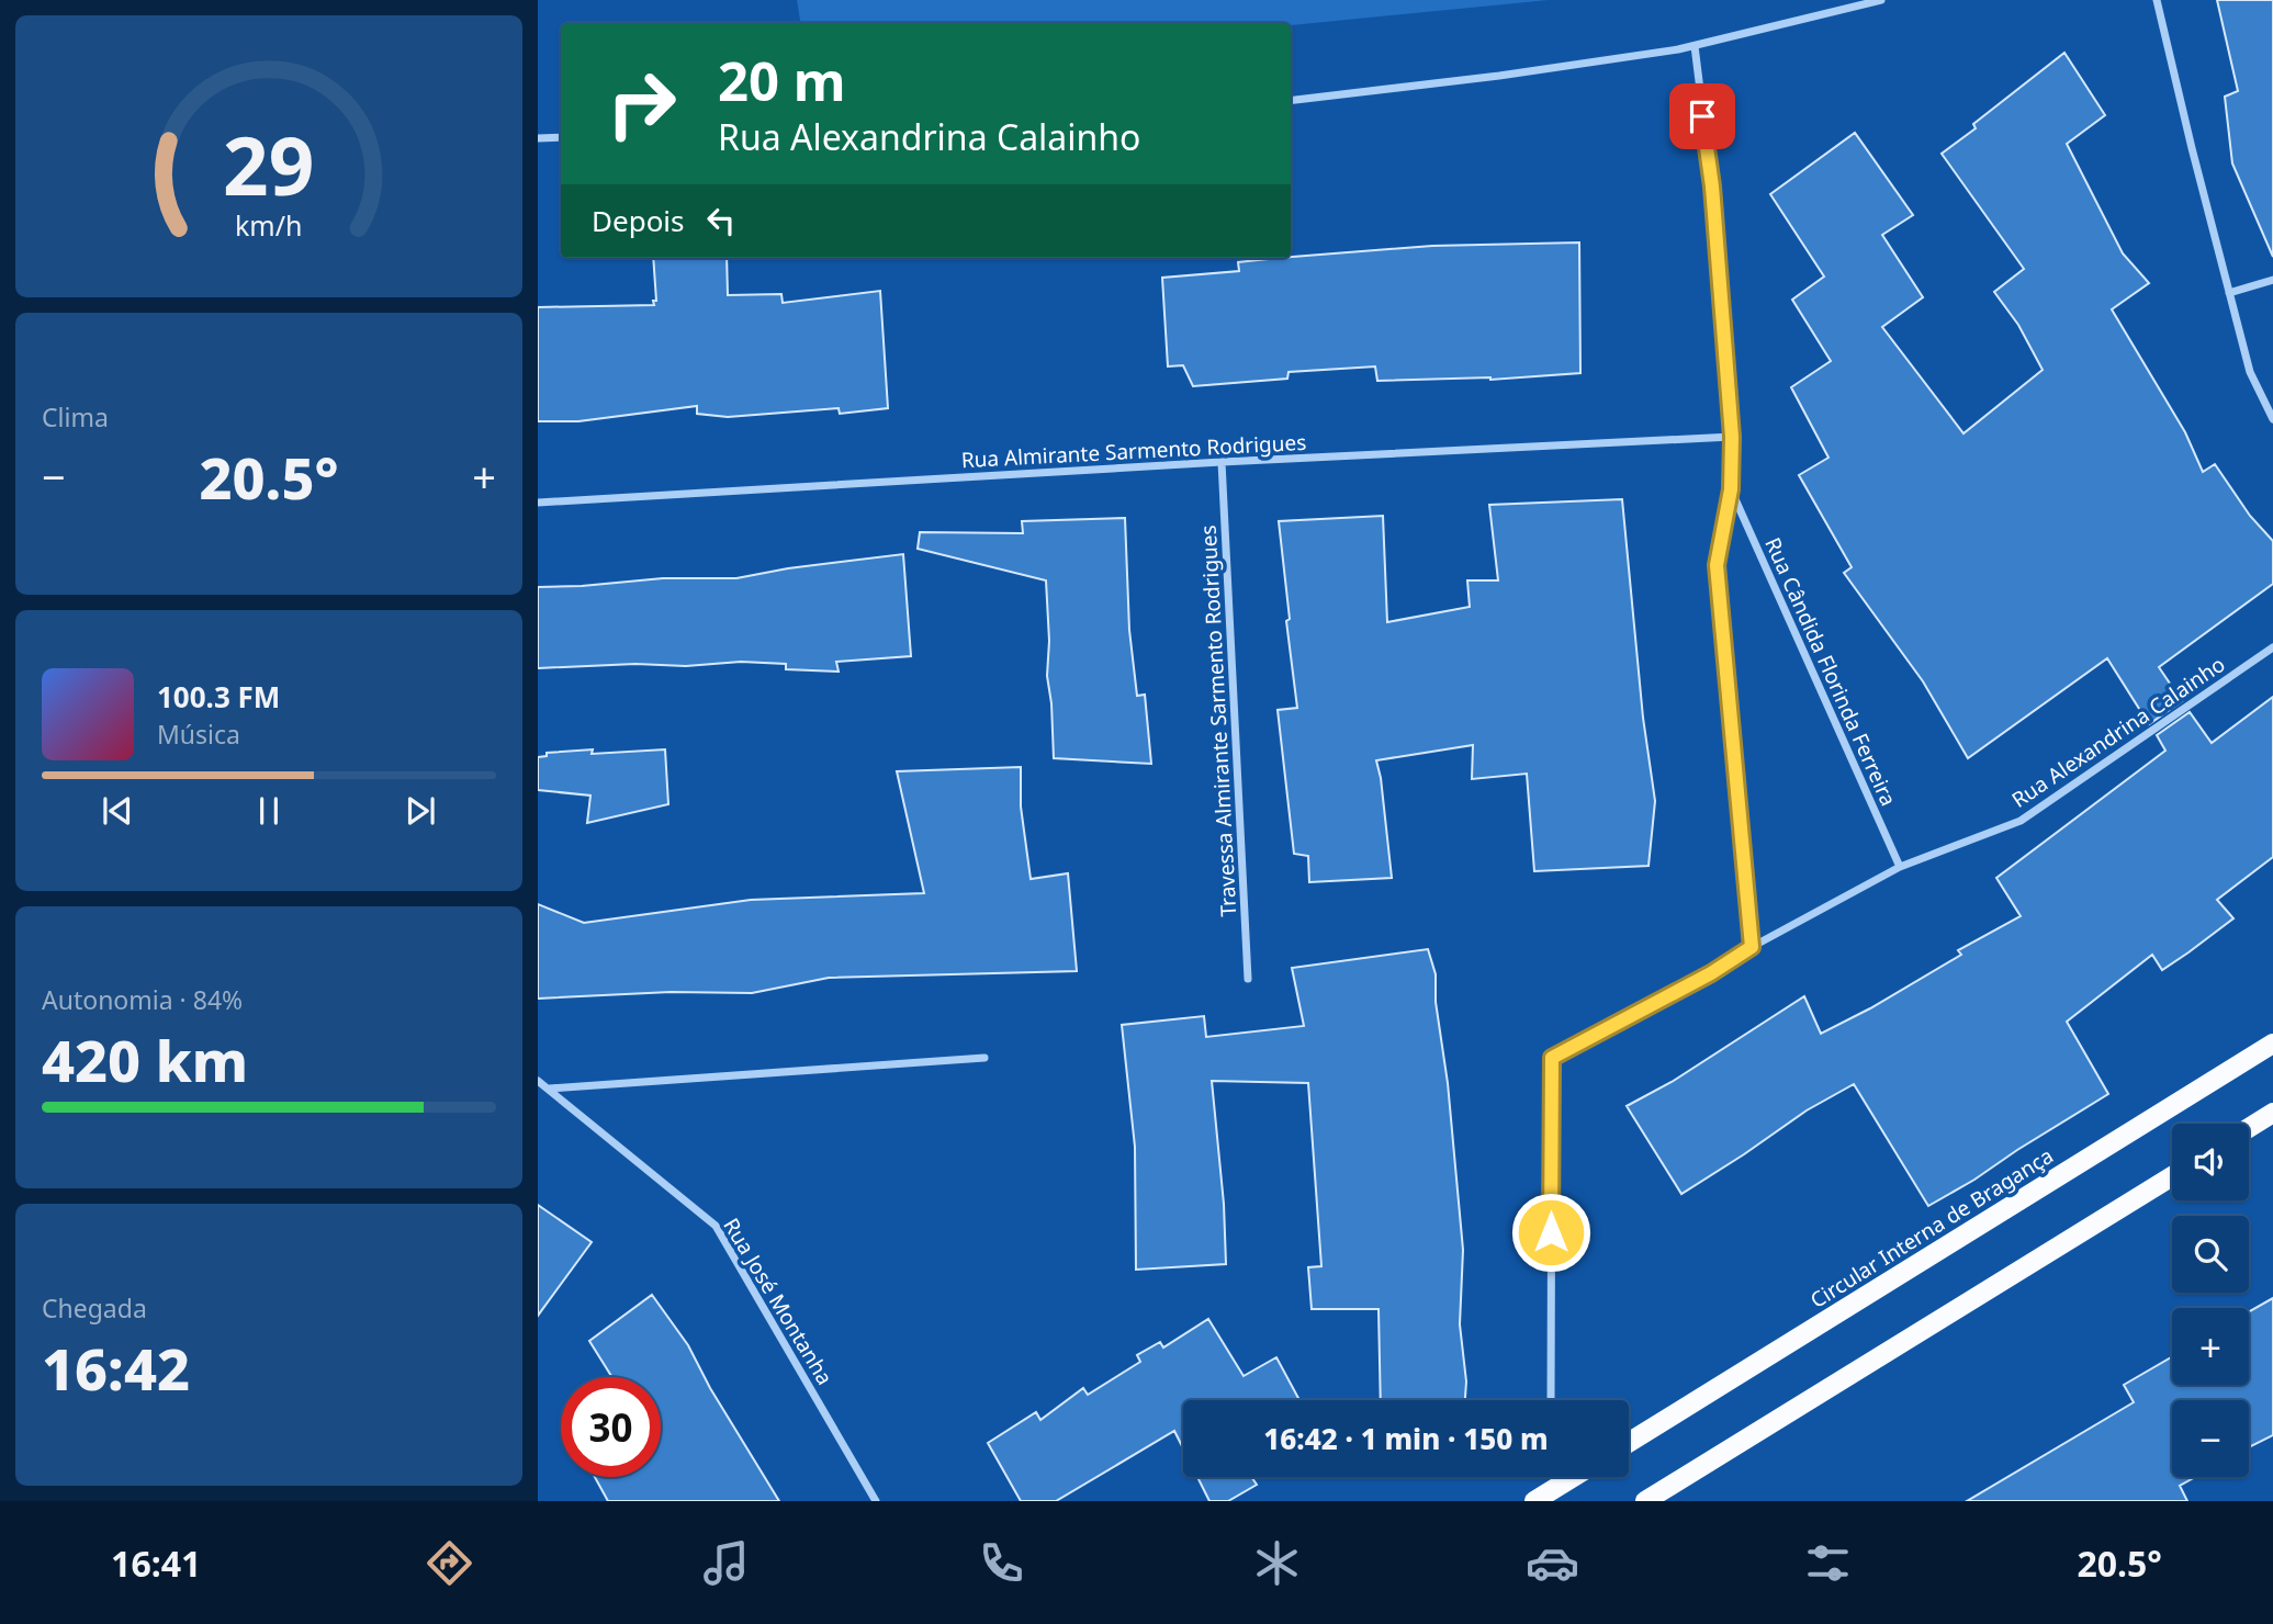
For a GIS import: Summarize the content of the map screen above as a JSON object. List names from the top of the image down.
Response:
{
  "streets": {
    "main road": ["Circular Interna de Bragança"],
    "street": [
      "Rua Almirante Sarmento Rodrigues",
      "Rua Cândida Florinda Ferreira",
      "Travessa Almirante Sarmento Rodrigues",
      "Rua Alexandrina Calainho",
      "Rua José Montanha"
    ]
  },
  "crossings": [
    ["Rua Almirante Sarmento Rodrigues", "Rua Cândida Florinda Ferreira"],
    ["Rua Almirante Sarmento Rodrigues", "Travessa Almirante Sarmento Rodrigues"],
    ["Rua Cândida Florinda Ferreira", "Rua Alexandrina Calainho"]
  ],
  "page": {
    "turn": ["20 m", "Rua Alexandrina Calainho"],
    "then": "Depois",
    "tile": [
      "Clima",
      ["Autonomia · 84%", "420 km"],
      ["Chegada", "16:42"]
    ],
    "heat": ["−", "20.5°", "+"],
    "song": ["100.3 FM", "Música"],
    "map_buttons": ["+", "−"],
    "limit": "30",
    "trip": "16:42 · 1 min · 150 m",
    "tabs": ["16:41", "20.5°"],
    "gauge": ["29", "km/h"]
  }
}
